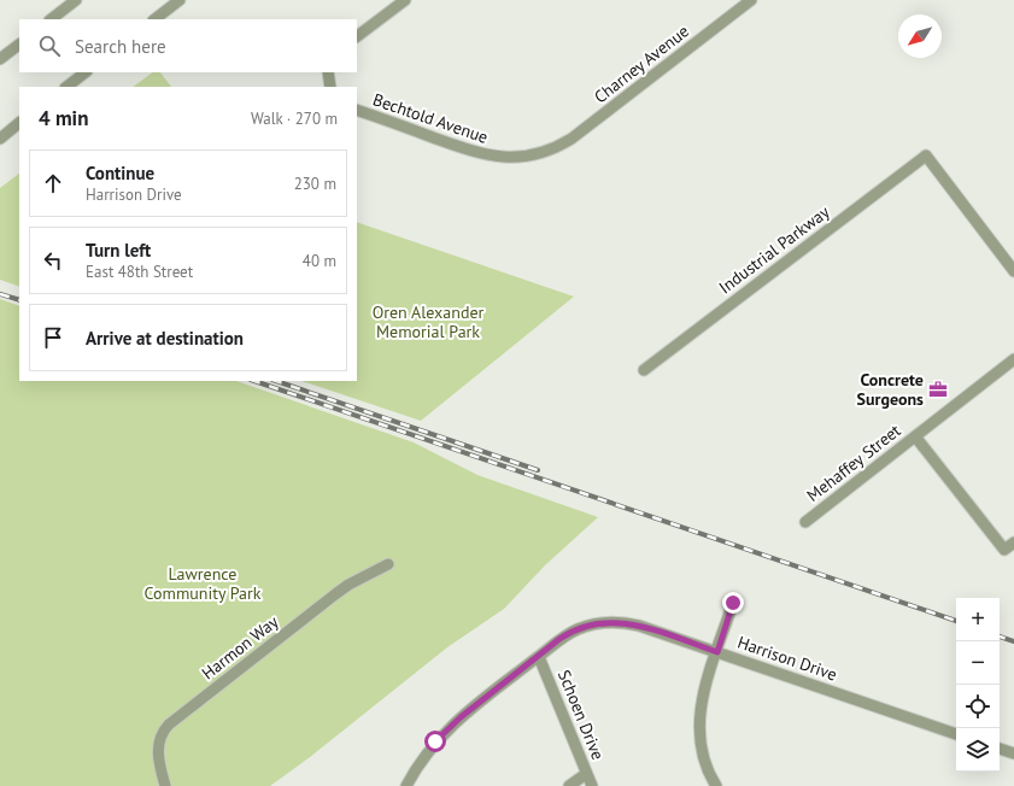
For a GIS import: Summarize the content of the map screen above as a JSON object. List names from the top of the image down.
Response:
{
  "streets": {
    "street": [
      "Charney Avenue",
      "Bechtold Avenue",
      "Industrial Parkway",
      "Mehaffey Street",
      "Harmon Way",
      "Harrison Drive",
      "Schoen Drive"
    ]
  },
  "crossings": [
    ["Charney Avenue", "Bechtold Avenue"],
    ["Harrison Drive", "Schoen Drive"]
  ],
  "parks": ["Oren Alexander Memorial Park", "Lawrence Community Park"],
  "places": {
    "office": ["Concrete Surgeons"]
  },
  "north": "bottom left",
  "page": {
    "search": "Search here",
    "heading": ["4 min", "Walk · 270 m"],
    "list": [
      ["Continue", "Harrison Drive", "230 m"],
      ["Turn left", "East 48th Street", "40 m"],
      "Arrive at destination"
    ],
    "map_buttons": ["+", "−"]
  }
}
